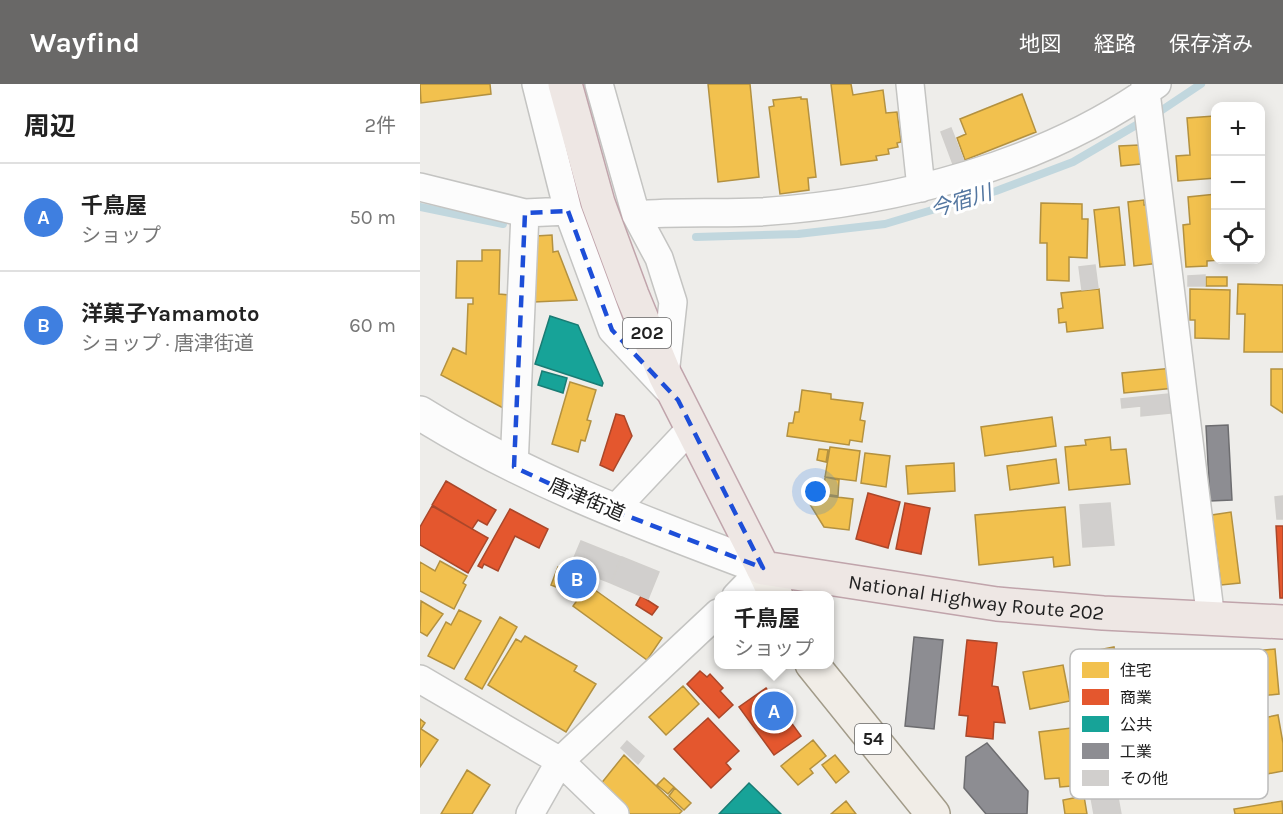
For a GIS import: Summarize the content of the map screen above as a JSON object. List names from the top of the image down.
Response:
{
  "streets": {
    "highway": ["202", "National Highway Route 202"],
    "main road": ["54"],
    "street": ["唐津街道"]
  },
  "crossings": [
    ["202", "唐津街道"],
    ["202", "National Highway Route 202"],
    ["唐津街道", "National Highway Route 202"]
  ],
  "water": ["今宿川"],
  "legend": [
    "住宅",
    "商業",
    "公共",
    "工業",
    "その他"
  ],
  "page": {
    "header": "Wayfind",
    "nav": ["地図", "経路", "保存済み"],
    "heading": ["周辺", "2件"],
    "map_buttons": ["+", "−"],
    "list": [
      {
        "mark": "A",
        "name": "千鳥屋",
        "note": "ショップ",
        "value": "50 m"
      },
      {
        "mark": "B",
        "name": "洋菓子Yamamoto",
        "note": "ショップ · 唐津街道",
        "value": "60 m"
      }
    ],
    "pins": ["B", "A"],
    "popup": ["千鳥屋", "ショップ"]
  }
}
